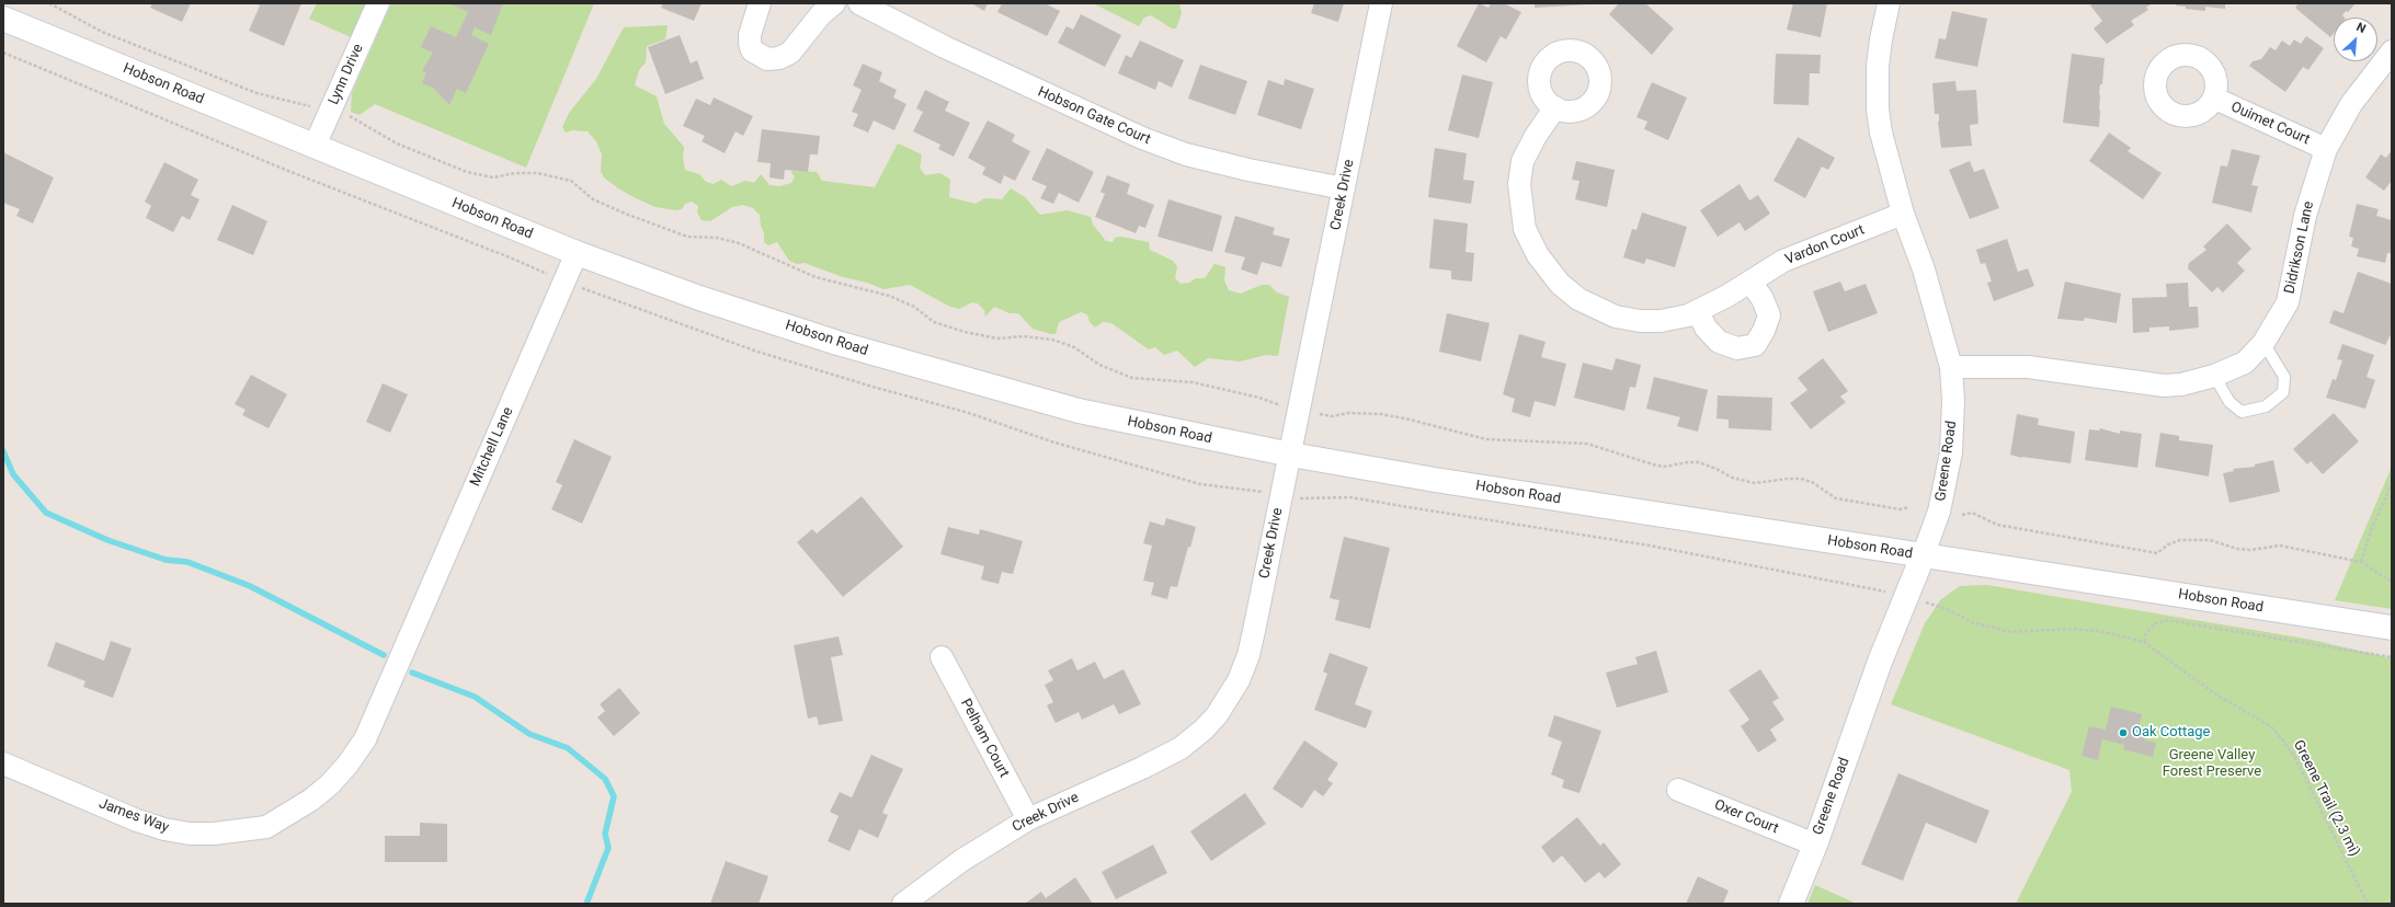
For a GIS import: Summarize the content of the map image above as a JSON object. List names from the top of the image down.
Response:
{
  "streets": {
    "main road": ["Hobson Road", "Greene Road"],
    "street": [
      "Lynn Drive",
      "Hobson Gate Court",
      "Ouimet Court",
      "Creek Drive",
      "Vardon Court",
      "Didrikson Lane",
      "Mitchell Lane",
      "Pelham Court",
      "James Way",
      "Oxer Court"
    ],
    "path": ["Greene Trail (2.3 mi)"]
  },
  "crossings": [
    ["Lynn Drive", "Hobson Road"],
    ["Hobson Road", "Creek Drive"],
    ["Hobson Road", "Mitchell Lane"],
    ["Hobson Road", "Greene Road"],
    ["Hobson Gate Court", "Creek Drive"],
    ["Ouimet Court", "Didrikson Lane"],
    ["Creek Drive", "Pelham Court"],
    ["Vardon Court", "Greene Road"],
    ["Didrikson Lane", "Greene Road"],
    ["Mitchell Lane", "James Way"],
    ["Greene Road", "Oxer Court"]
  ],
  "parks": ["Greene Valley Forest Preserve"],
  "places": ["Oak Cottage"],
  "north": "top right"
}
